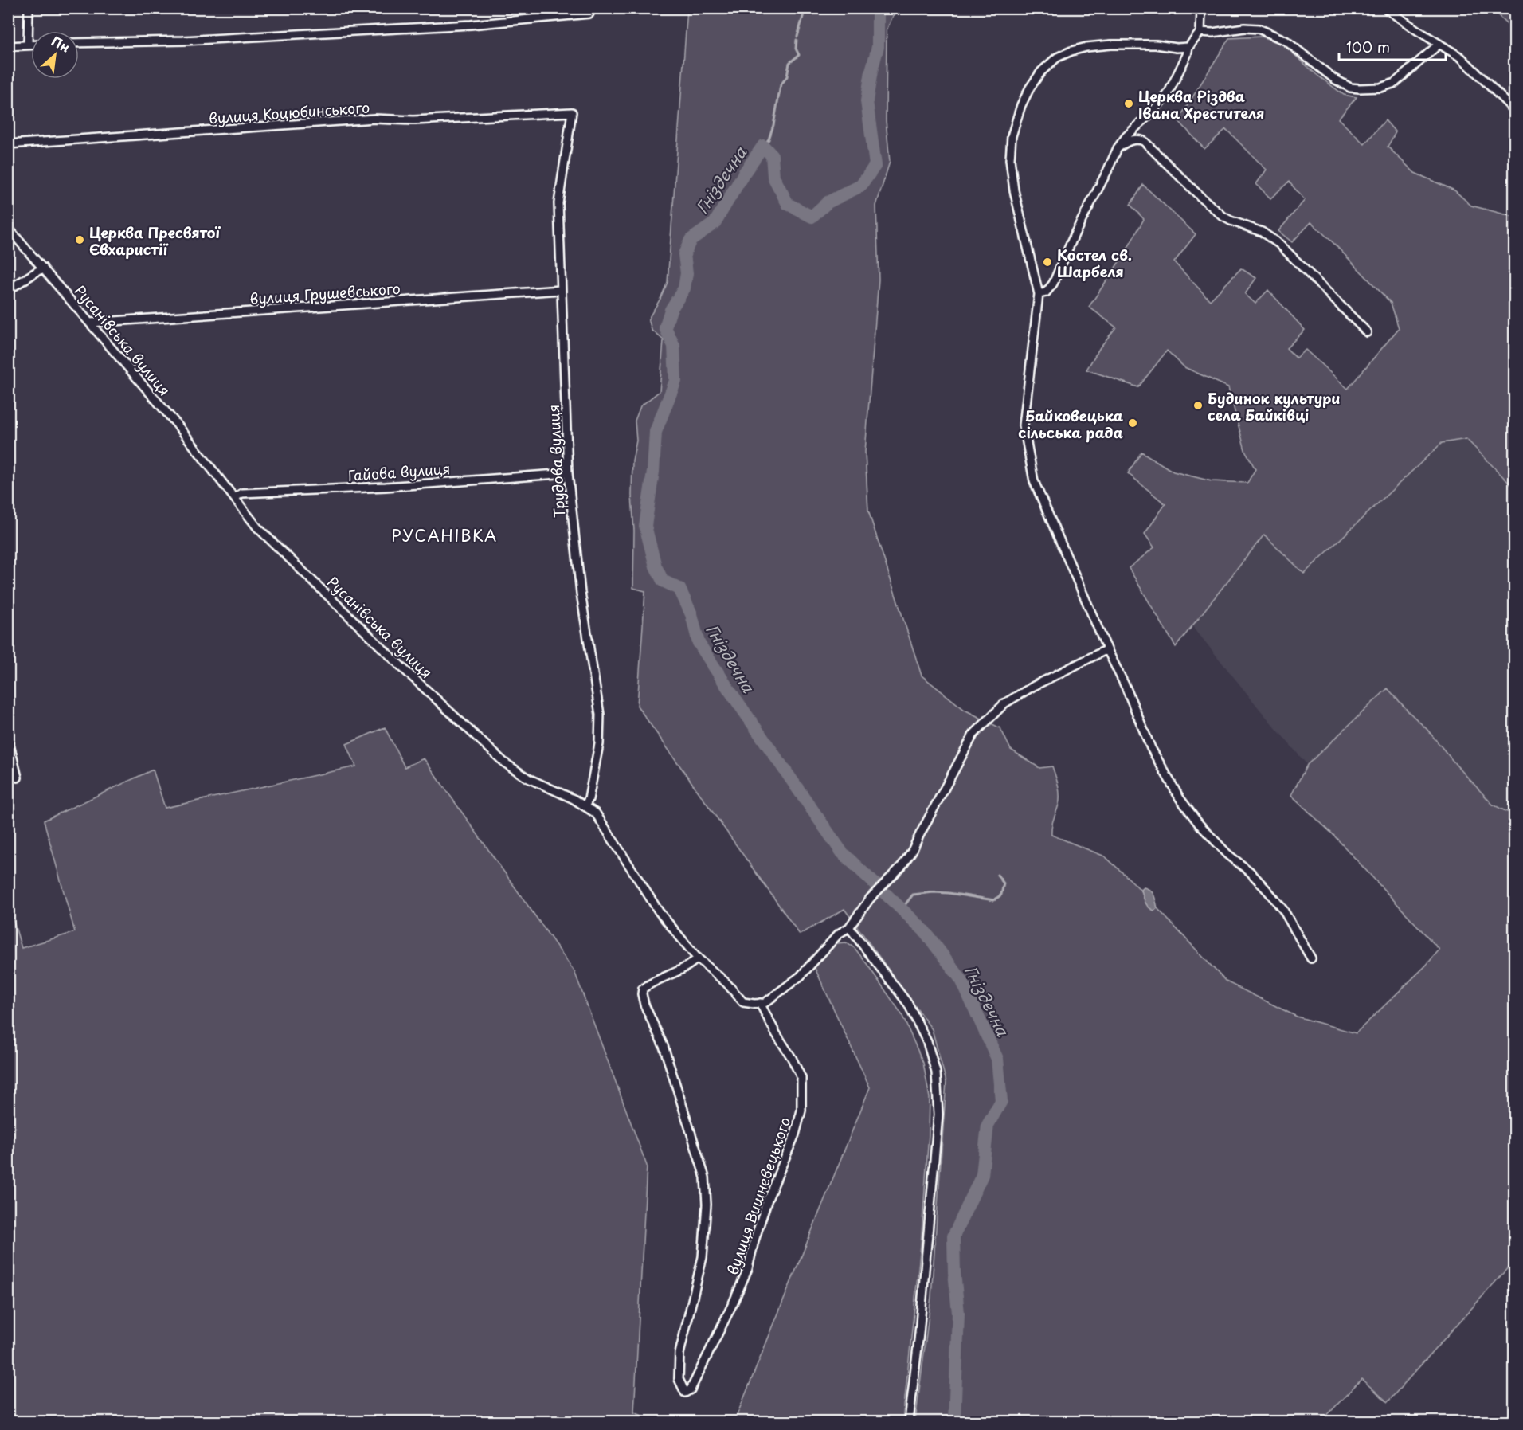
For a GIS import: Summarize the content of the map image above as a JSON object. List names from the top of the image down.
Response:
{
  "streets": {
    "street": [
      "вулиця Коцюбинського",
      "вулиця Грушевського",
      "Русанівська вулиця",
      "Трудова вулиця",
      "Гайова вулиця",
      "вулиця Вишневецького"
    ]
  },
  "crossings": [
    ["вулиця Коцюбинського", "Трудова вулиця"],
    ["вулиця Грушевського", "Русанівська вулиця"],
    ["вулиця Грушевського", "Трудова вулиця"],
    ["Русанівська вулиця", "Трудова вулиця"],
    ["Русанівська вулиця", "Гайова вулиця"],
    ["Русанівська вулиця", "вулиця Вишневецького"],
    ["Трудова вулиця", "Гайова вулиця"]
  ],
  "districts": ["РУСАНІВКА"],
  "water": ["Гніздечна"],
  "places": [
    "Церква Різдва Івана Хрестителя",
    "Церква Пресвятої Євхаристії",
    "Костел св. Шарбеля",
    "Будинок культури села Байківці",
    "Байковецька сільська рада"
  ],
  "scale_bar": "100 m",
  "north": "top right"
}
